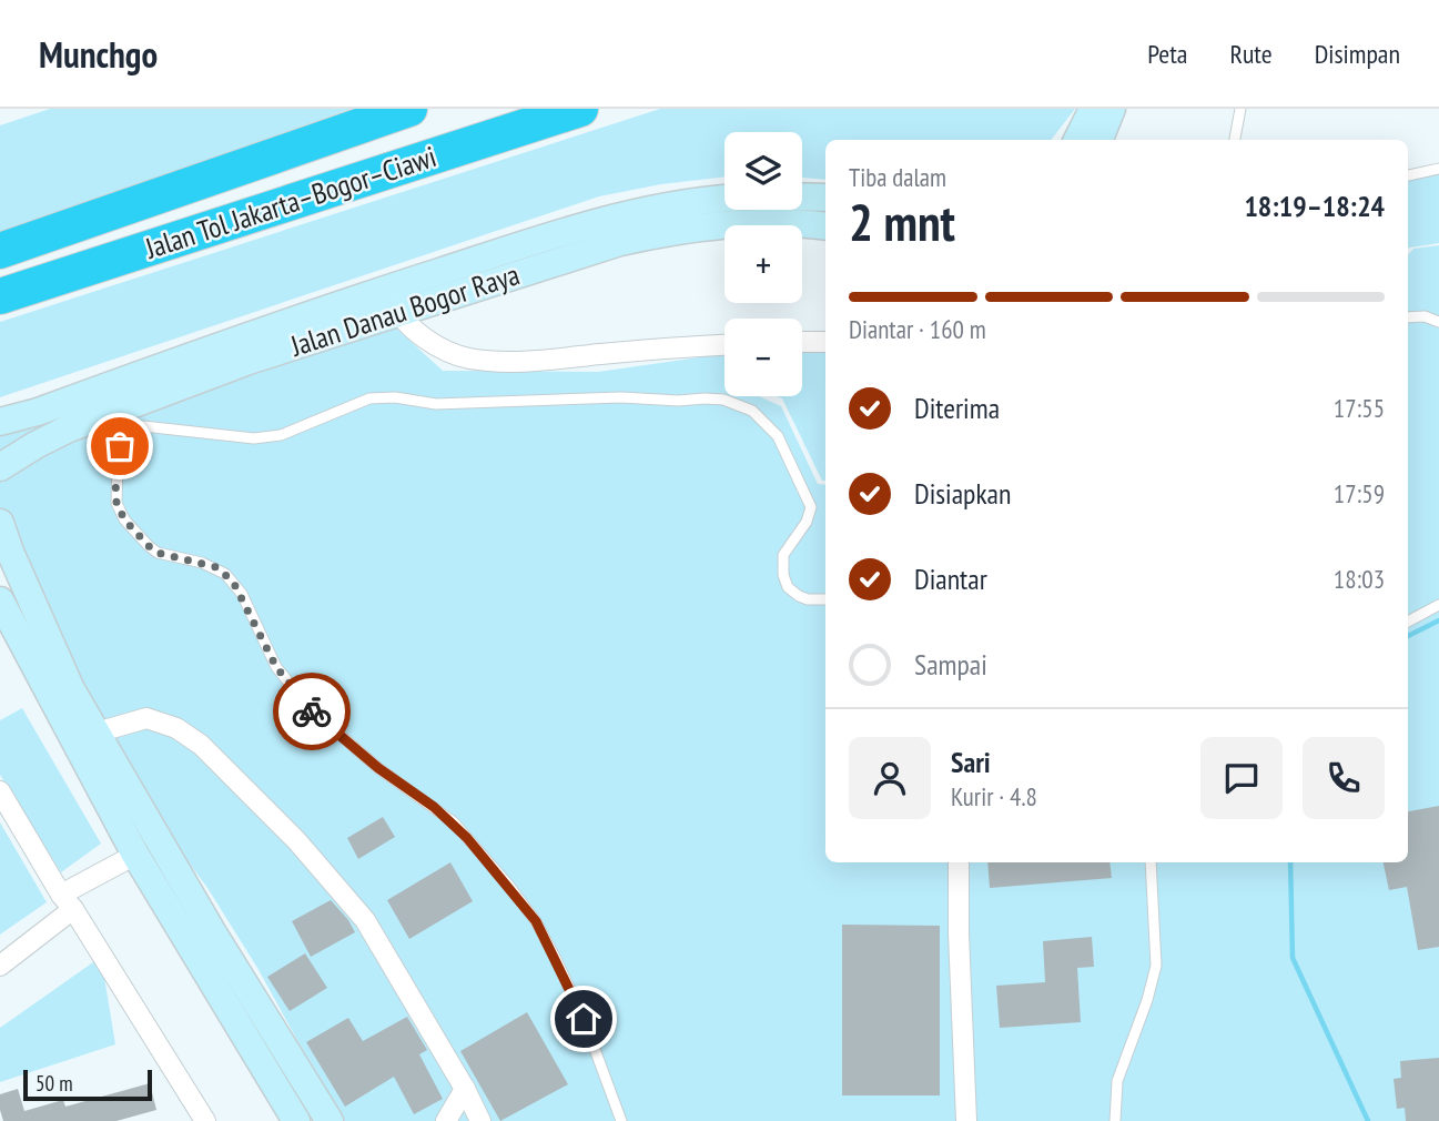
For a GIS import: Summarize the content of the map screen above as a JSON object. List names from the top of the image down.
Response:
{
  "streets": {
    "highway": ["Jalan Tol Jakarta–Bogor–Ciawi"],
    "street": ["Jalan Danau Bogor Raya"]
  },
  "scale_bar": "50 m",
  "page": {
    "header": "Munchgo",
    "nav": ["Peta", "Rute", "Disimpan"],
    "map_buttons": ["+", "−"],
    "heading": ["2 mnt", "Tiba dalam", "18:19–18:24"],
    "panel": ["Sari", "Kurir · 4.8"],
    "bar": "Diantar · 160 m",
    "list": [
      ["Diterima", "17:55"],
      ["Disiapkan", "17:59"],
      ["Diantar", "18:03"],
      "Sampai"
    ],
    "scale": "50 m"
  }
}
